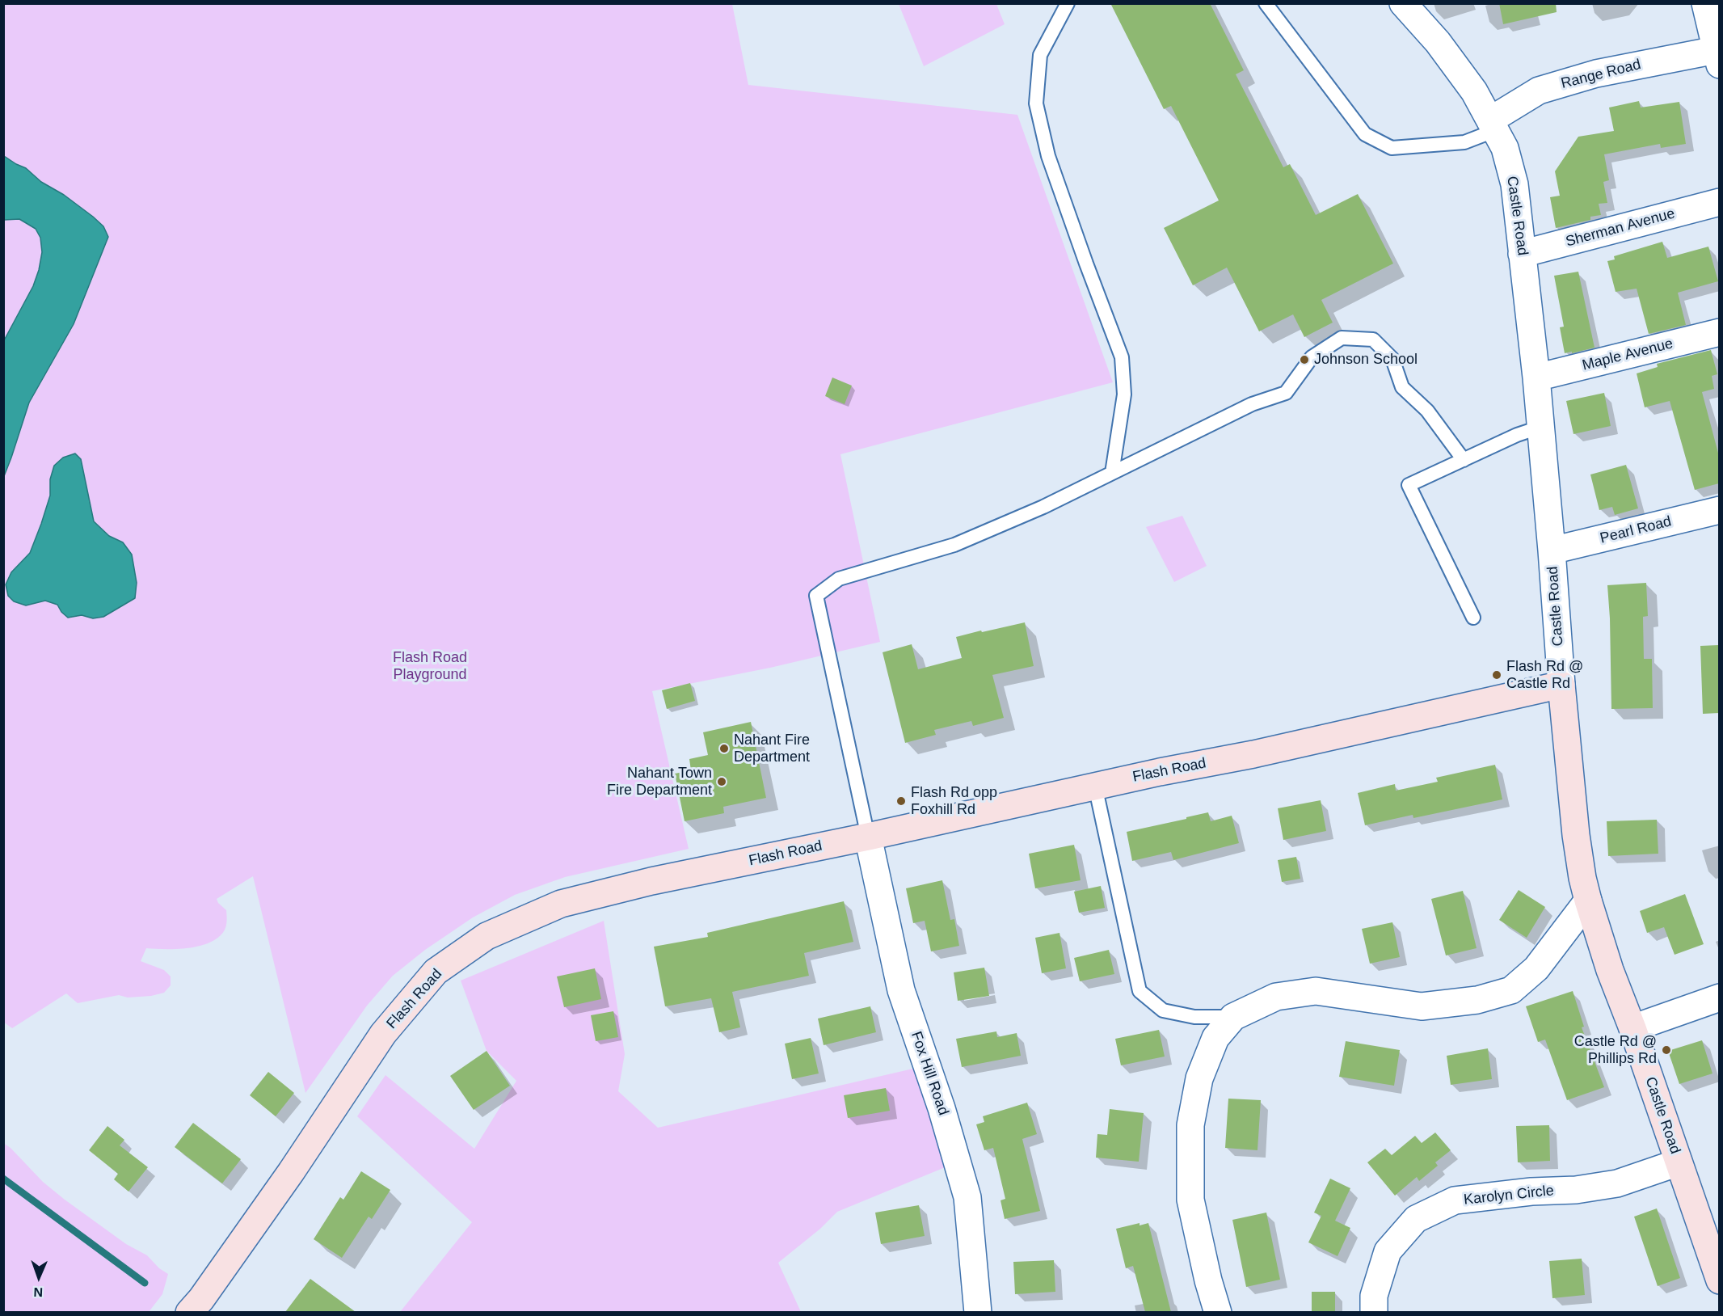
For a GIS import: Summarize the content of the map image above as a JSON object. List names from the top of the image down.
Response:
{
  "streets": {
    "main road": ["Castle Road", "Flash Road"],
    "street": [
      "Range Road",
      "Sherman Avenue",
      "Maple Avenue",
      "Pearl Road",
      "Fox Hill Road",
      "Karolyn Circle"
    ]
  },
  "crossings": [
    ["Range Road", "Castle Road"],
    ["Castle Road", "Sherman Avenue"],
    ["Castle Road", "Maple Avenue"],
    ["Castle Road", "Pearl Road"],
    ["Castle Road", "Flash Road"],
    ["Castle Road", "Karolyn Circle"],
    ["Flash Road", "Fox Hill Road"]
  ],
  "parks": ["Flash Road Playground"],
  "places": [
    "Johnson School",
    "Flash Rd @ Castle Rd",
    "Nahant Fire Department",
    "Nahant Town Fire Department",
    "Flash Rd opp Foxhill Rd",
    "Castle Rd @ Phillips Rd"
  ],
  "north": "bottom"
}
